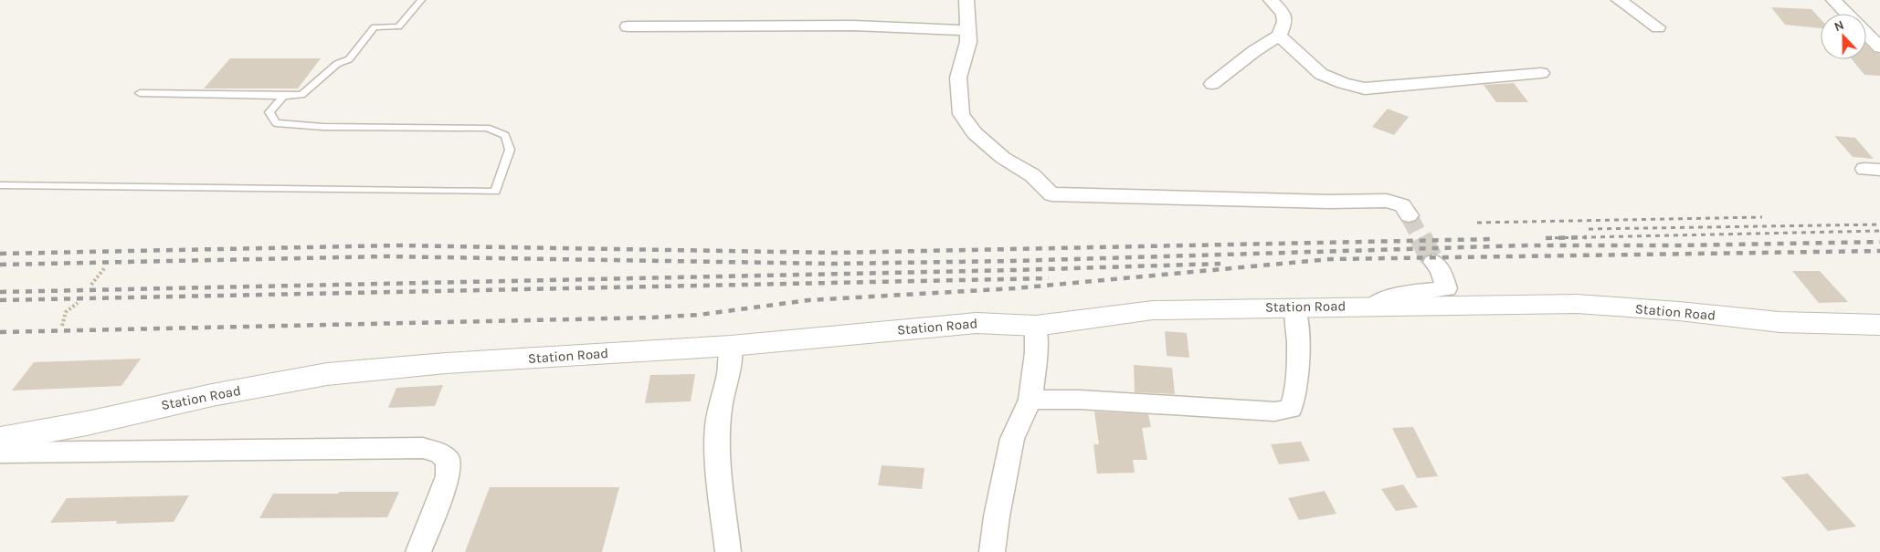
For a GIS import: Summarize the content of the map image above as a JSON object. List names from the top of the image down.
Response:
{
  "streets": {
    "street": ["Station Road"]
  },
  "north": "top"
}
